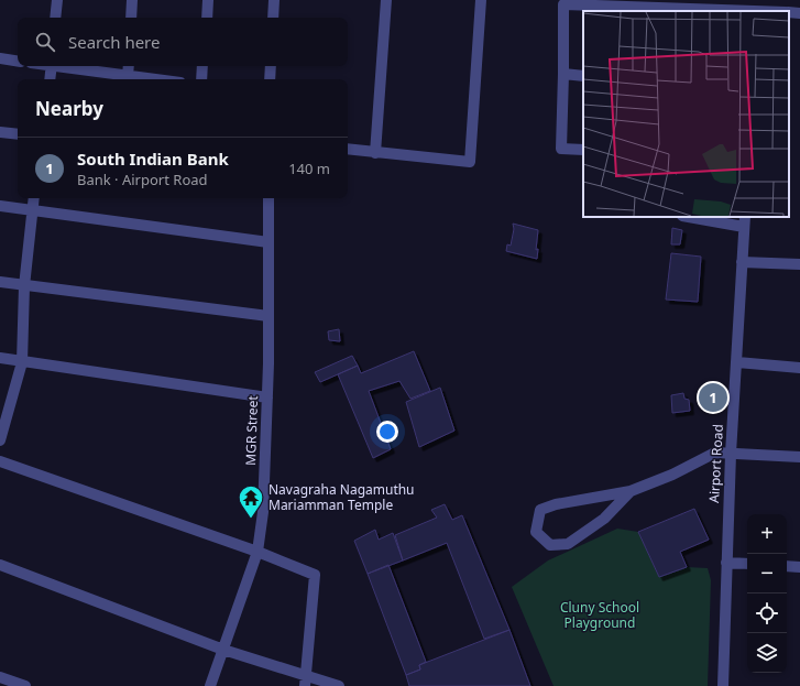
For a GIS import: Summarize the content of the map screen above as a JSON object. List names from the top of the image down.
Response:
{
  "streets": {
    "street": ["MGR Street", "Airport Road"]
  },
  "parks": ["Cluny School Playground"],
  "places": {
    "temple": ["Navagraha Nagamuthu Mariamman Temple"]
  },
  "page": {
    "search": "Search here",
    "heading": "Nearby",
    "list": [
      {
        "mark": "1",
        "name": "South Indian Bank",
        "note": "Bank · Airport Road",
        "value": "140 m"
      }
    ],
    "pins": "1",
    "map_buttons": ["+", "−"]
  }
}
